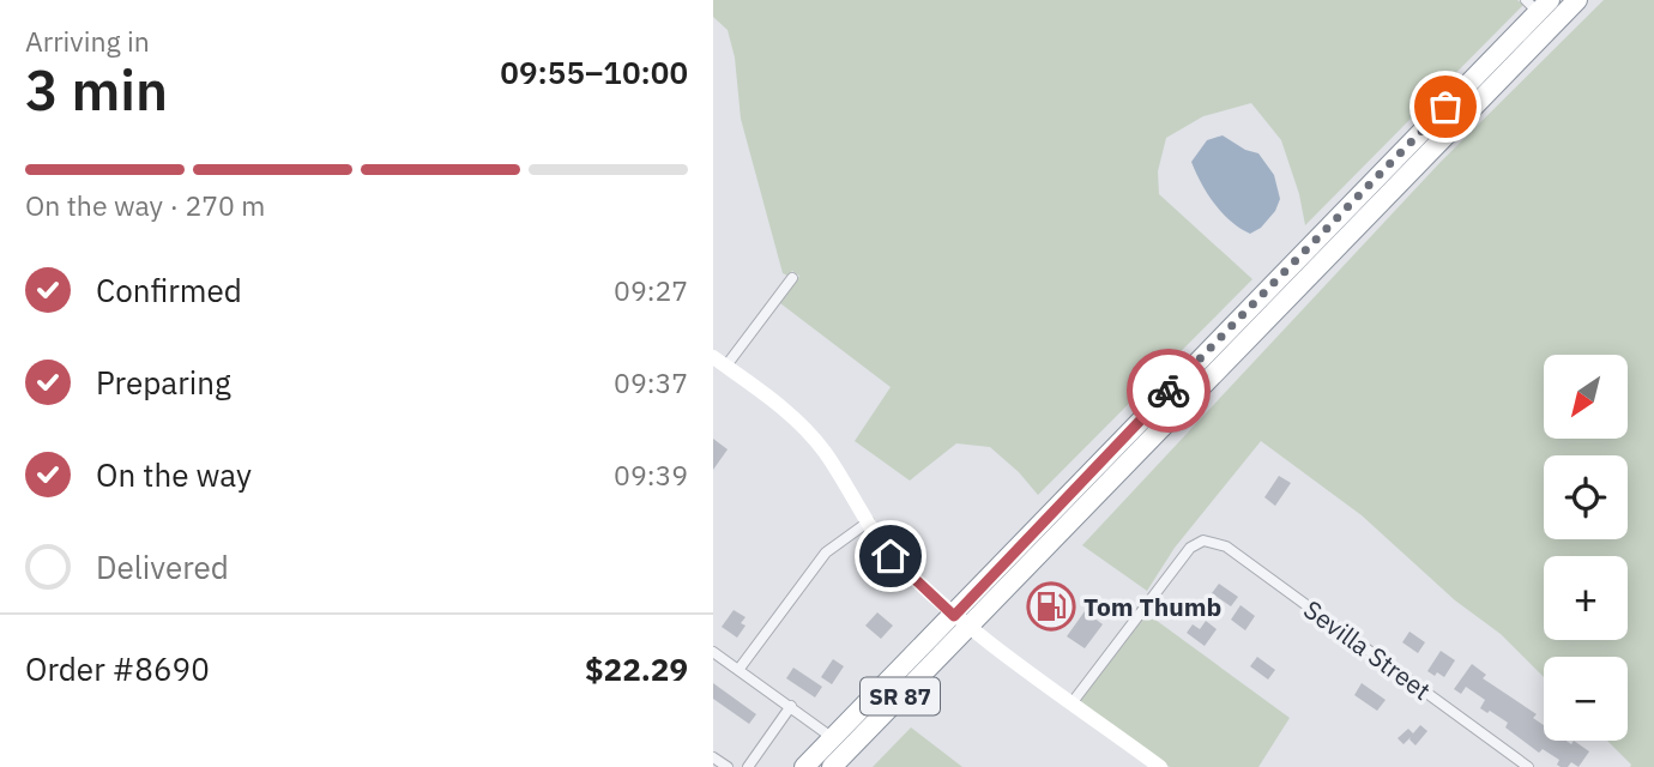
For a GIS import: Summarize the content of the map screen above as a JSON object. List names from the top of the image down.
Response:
{
  "streets": {
    "highway": ["SR 87"],
    "street": ["Sevilla Street"]
  },
  "places": {
    "fuel station": ["Tom Thumb"]
  },
  "north": "bottom left",
  "page": {
    "heading": ["3 min", "Arriving in", "09:55–10:00"],
    "panel": ["Order #8690", "$22.29"],
    "bar": "On the way · 270 m",
    "list": [
      ["Confirmed", "09:27"],
      ["Preparing", "09:37"],
      ["On the way", "09:39"],
      "Delivered"
    ],
    "map_buttons": ["+", "−"]
  }
}
